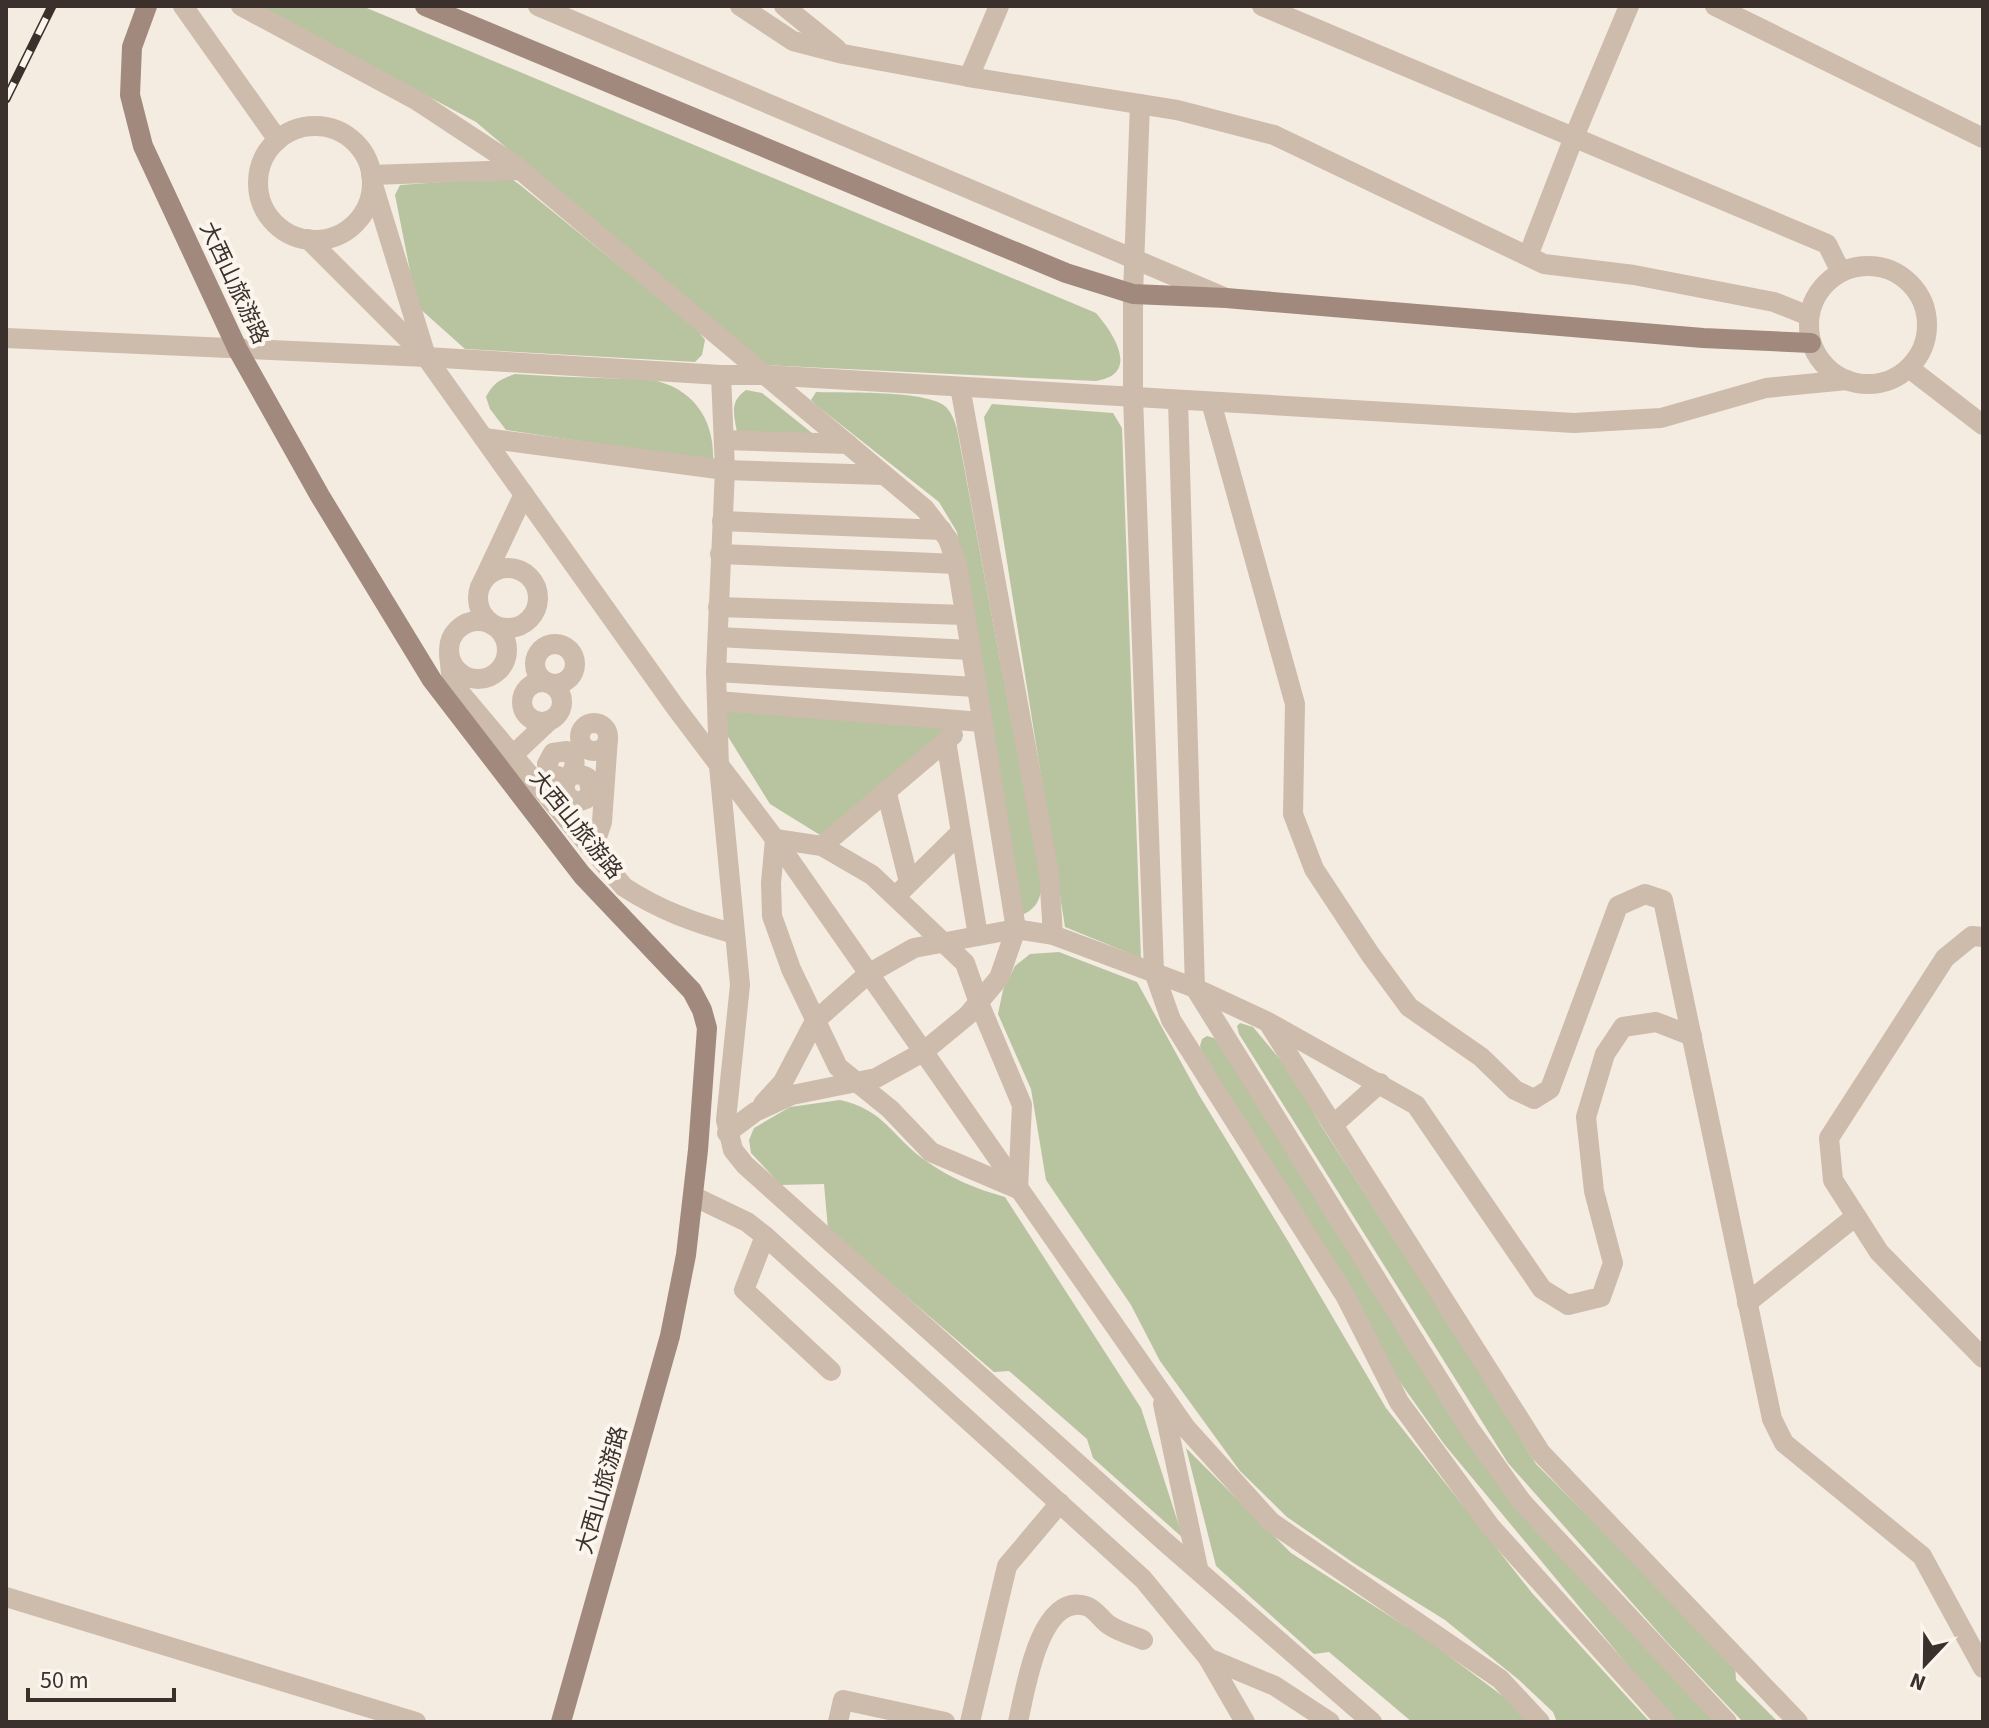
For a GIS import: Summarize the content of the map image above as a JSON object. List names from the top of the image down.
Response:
{
  "streets": {
    "street": ["大西山旅游路"]
  },
  "scale_bar": "50 m",
  "north": "bottom"
}
